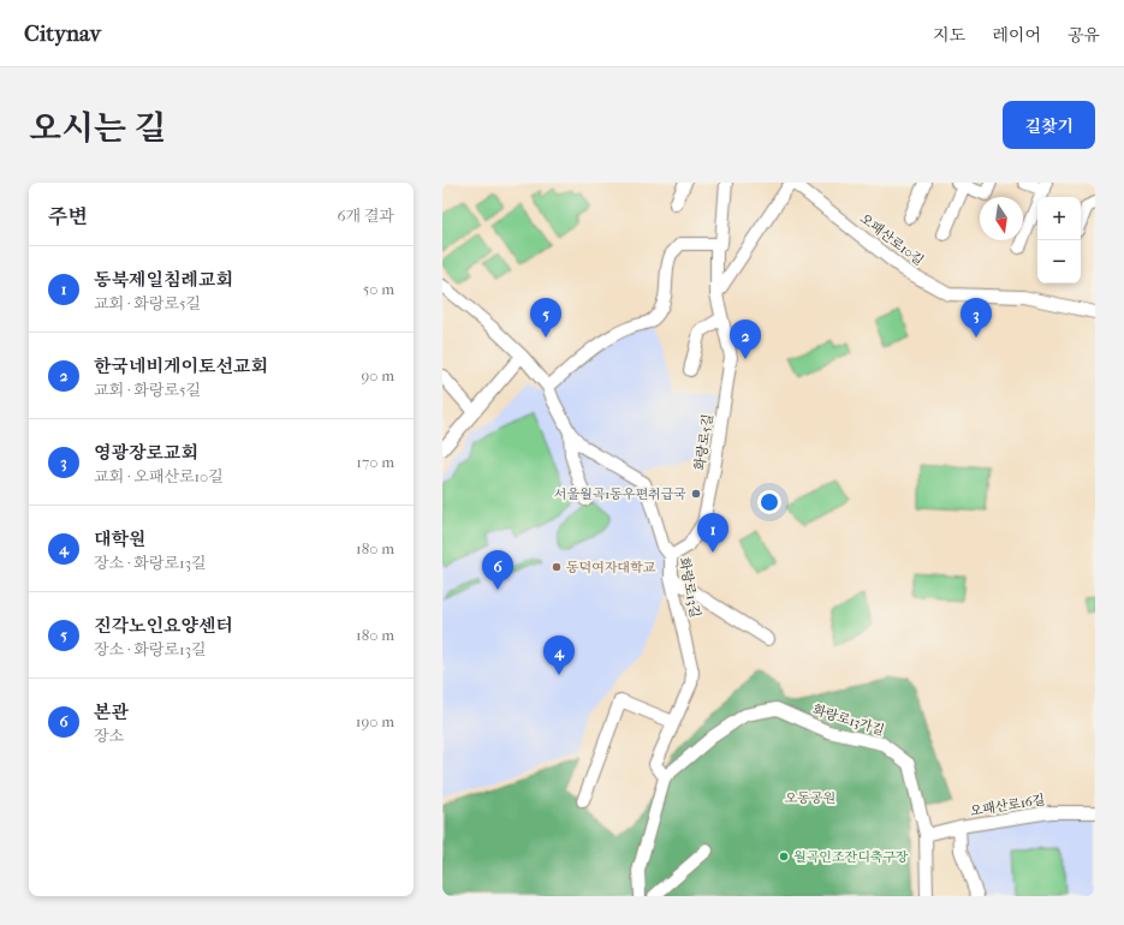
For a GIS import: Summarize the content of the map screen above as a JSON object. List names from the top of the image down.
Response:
{
  "streets": {
    "street": [
      "오패산로10길",
      "화랑로5길",
      "화랑로13길",
      "화랑로13가길",
      "오패산로16길"
    ]
  },
  "crossings": [
    ["화랑로5길", "화랑로13길"],
    ["화랑로13길", "화랑로13가길"],
    ["화랑로13가길", "오패산로16길"]
  ],
  "parks": ["오동공원"],
  "places": ["서울월곡1동우편취급국", "동덕여자대학교", "월곡인조잔디축구장"],
  "north": "bottom",
  "page": {
    "header": "Citynav",
    "nav": ["지도", "레이어", "공유"],
    "title": "오시는 길",
    "buttons": "길찾기",
    "heading": ["주변", "6개 결과"],
    "map_buttons": ["+", "−"],
    "list": [
      {
        "mark": "1",
        "name": "동북제일침례교회",
        "note": "교회 · 화랑로5길",
        "value": "50 m"
      },
      {
        "mark": "2",
        "name": "한국네비게이토선교회",
        "note": "교회 · 화랑로5길",
        "value": "90 m"
      },
      {
        "mark": "3",
        "name": "영광장로교회",
        "note": "교회 · 오패산로10길",
        "value": "170 m"
      },
      {
        "mark": "4",
        "name": "대학원",
        "note": "장소 · 화랑로13길",
        "value": "180 m"
      },
      {
        "mark": "5",
        "name": "진각노인요양센터",
        "note": "장소 · 화랑로13길",
        "value": "180 m"
      },
      {
        "mark": "6",
        "name": "본관",
        "note": "장소",
        "value": "190 m"
      }
    ],
    "pins": [
      "3",
      "5",
      "2",
      "1",
      "6",
      "4"
    ]
  }
}
